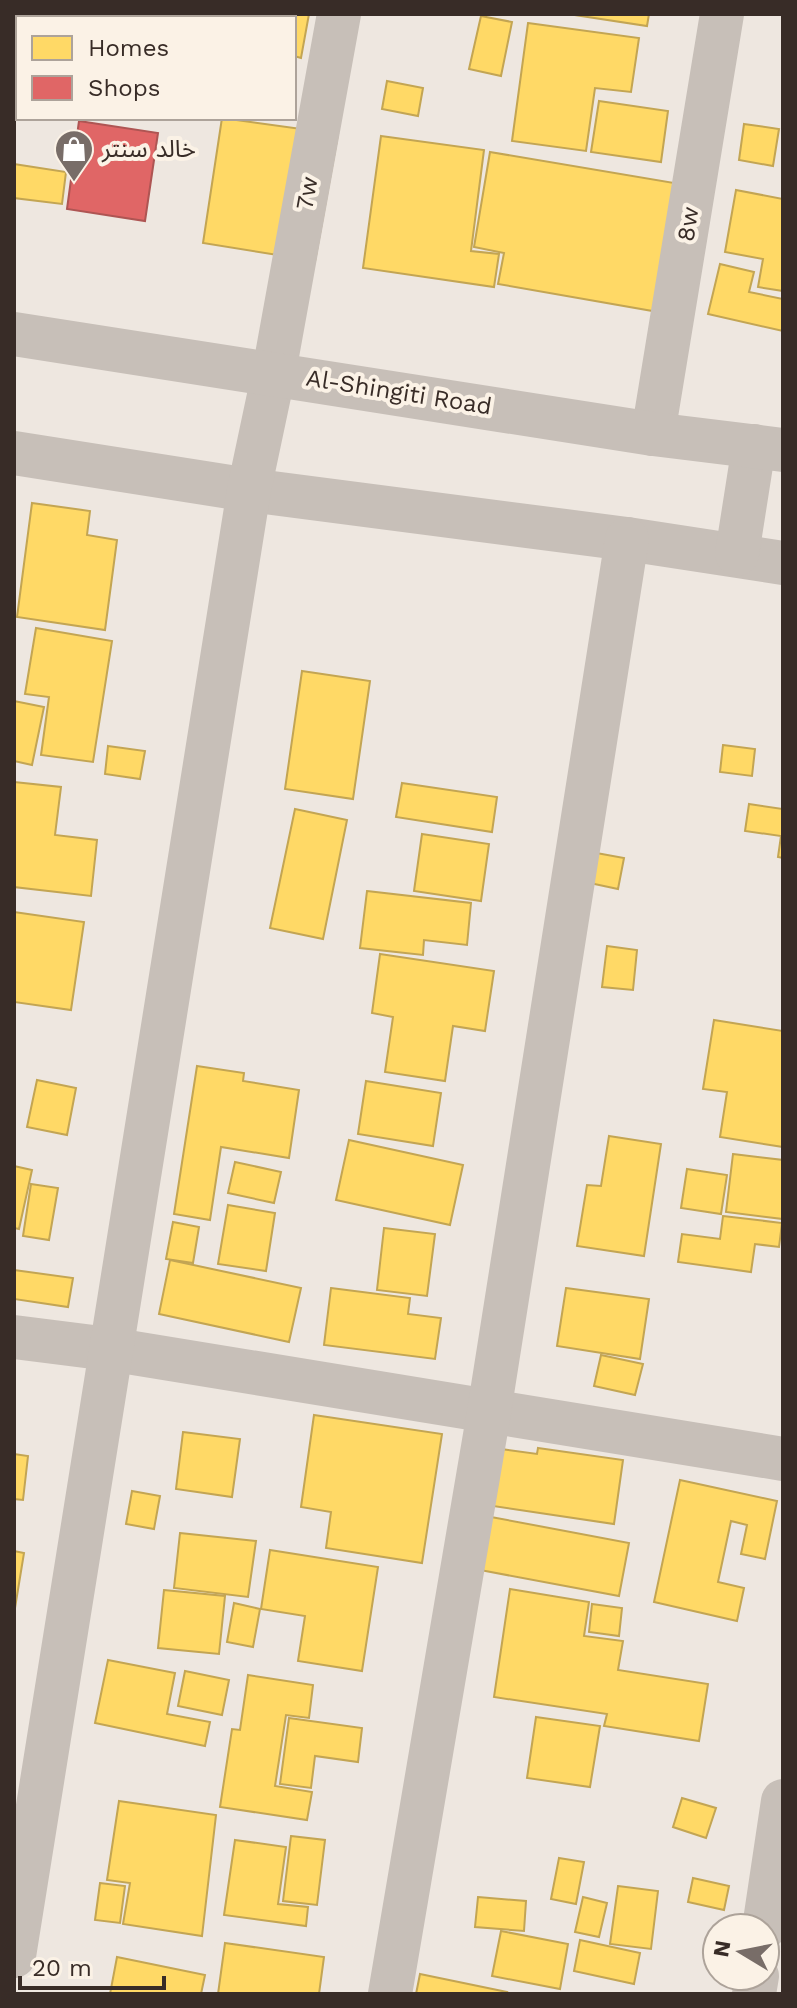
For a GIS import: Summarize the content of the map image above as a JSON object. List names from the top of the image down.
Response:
{
  "streets": {
    "street": ["7w", "8w", "Al-Shingiti Road"]
  },
  "crossings": [
    ["7w", "Al-Shingiti Road"],
    ["8w", "Al-Shingiti Road"]
  ],
  "places": {
    "shop": ["خالد سنتر"]
  },
  "legend": ["Homes", "Shops"],
  "scale_bar": "20 m",
  "north": "left"
}
